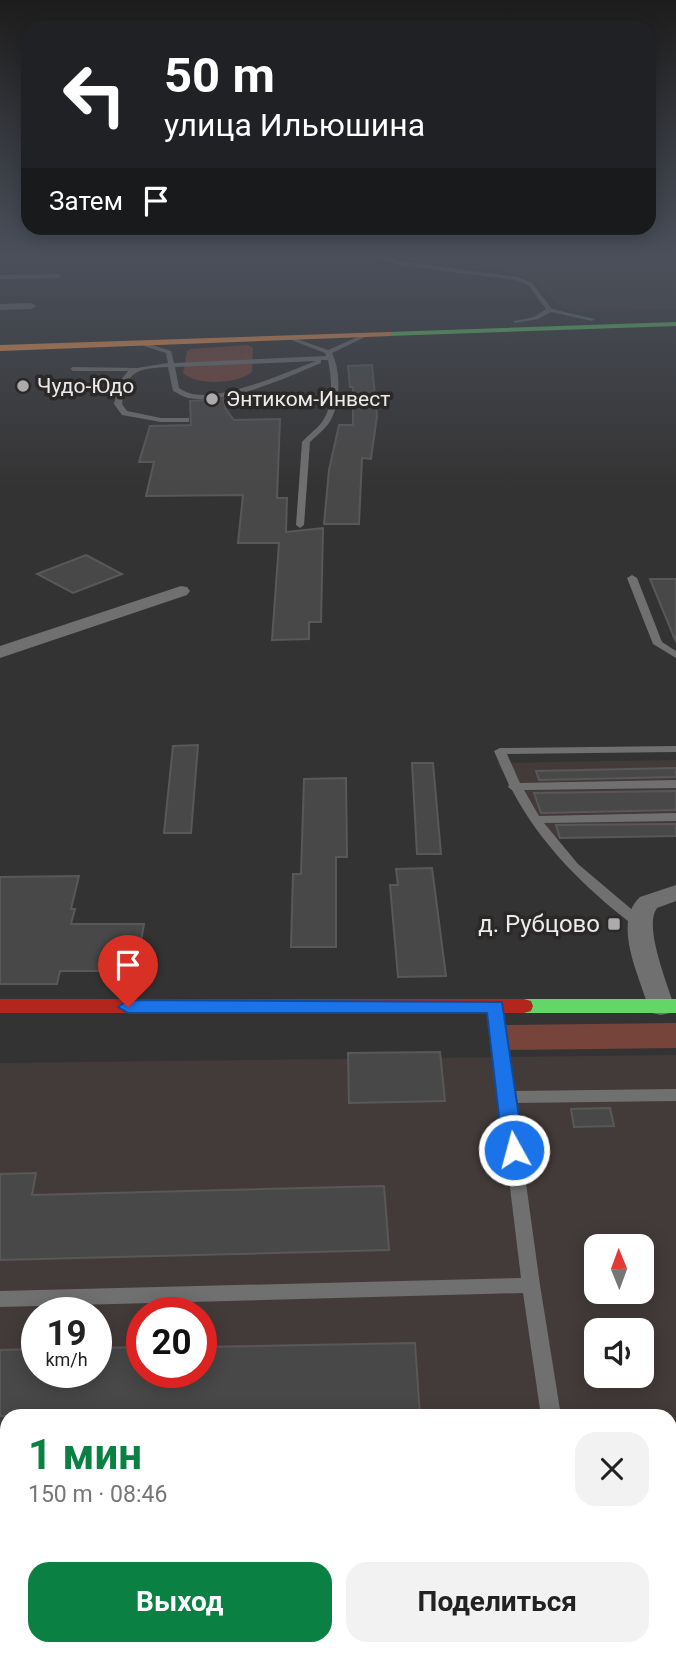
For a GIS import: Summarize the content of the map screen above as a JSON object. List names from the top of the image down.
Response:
{
  "places": {
    "other": ["Чудо-Юдо", "Энтиком-Инвест"],
    "transit": ["д. Рубцово"]
  },
  "north": "top",
  "page": {
    "turn": ["50 m", "улица Ильюшина"],
    "then": "Затем",
    "speed": "19 km/h",
    "limit": "20",
    "heading": ["1 мин", "150 m · 08:46"],
    "buttons": ["Выход", "Поделиться"]
  }
}
